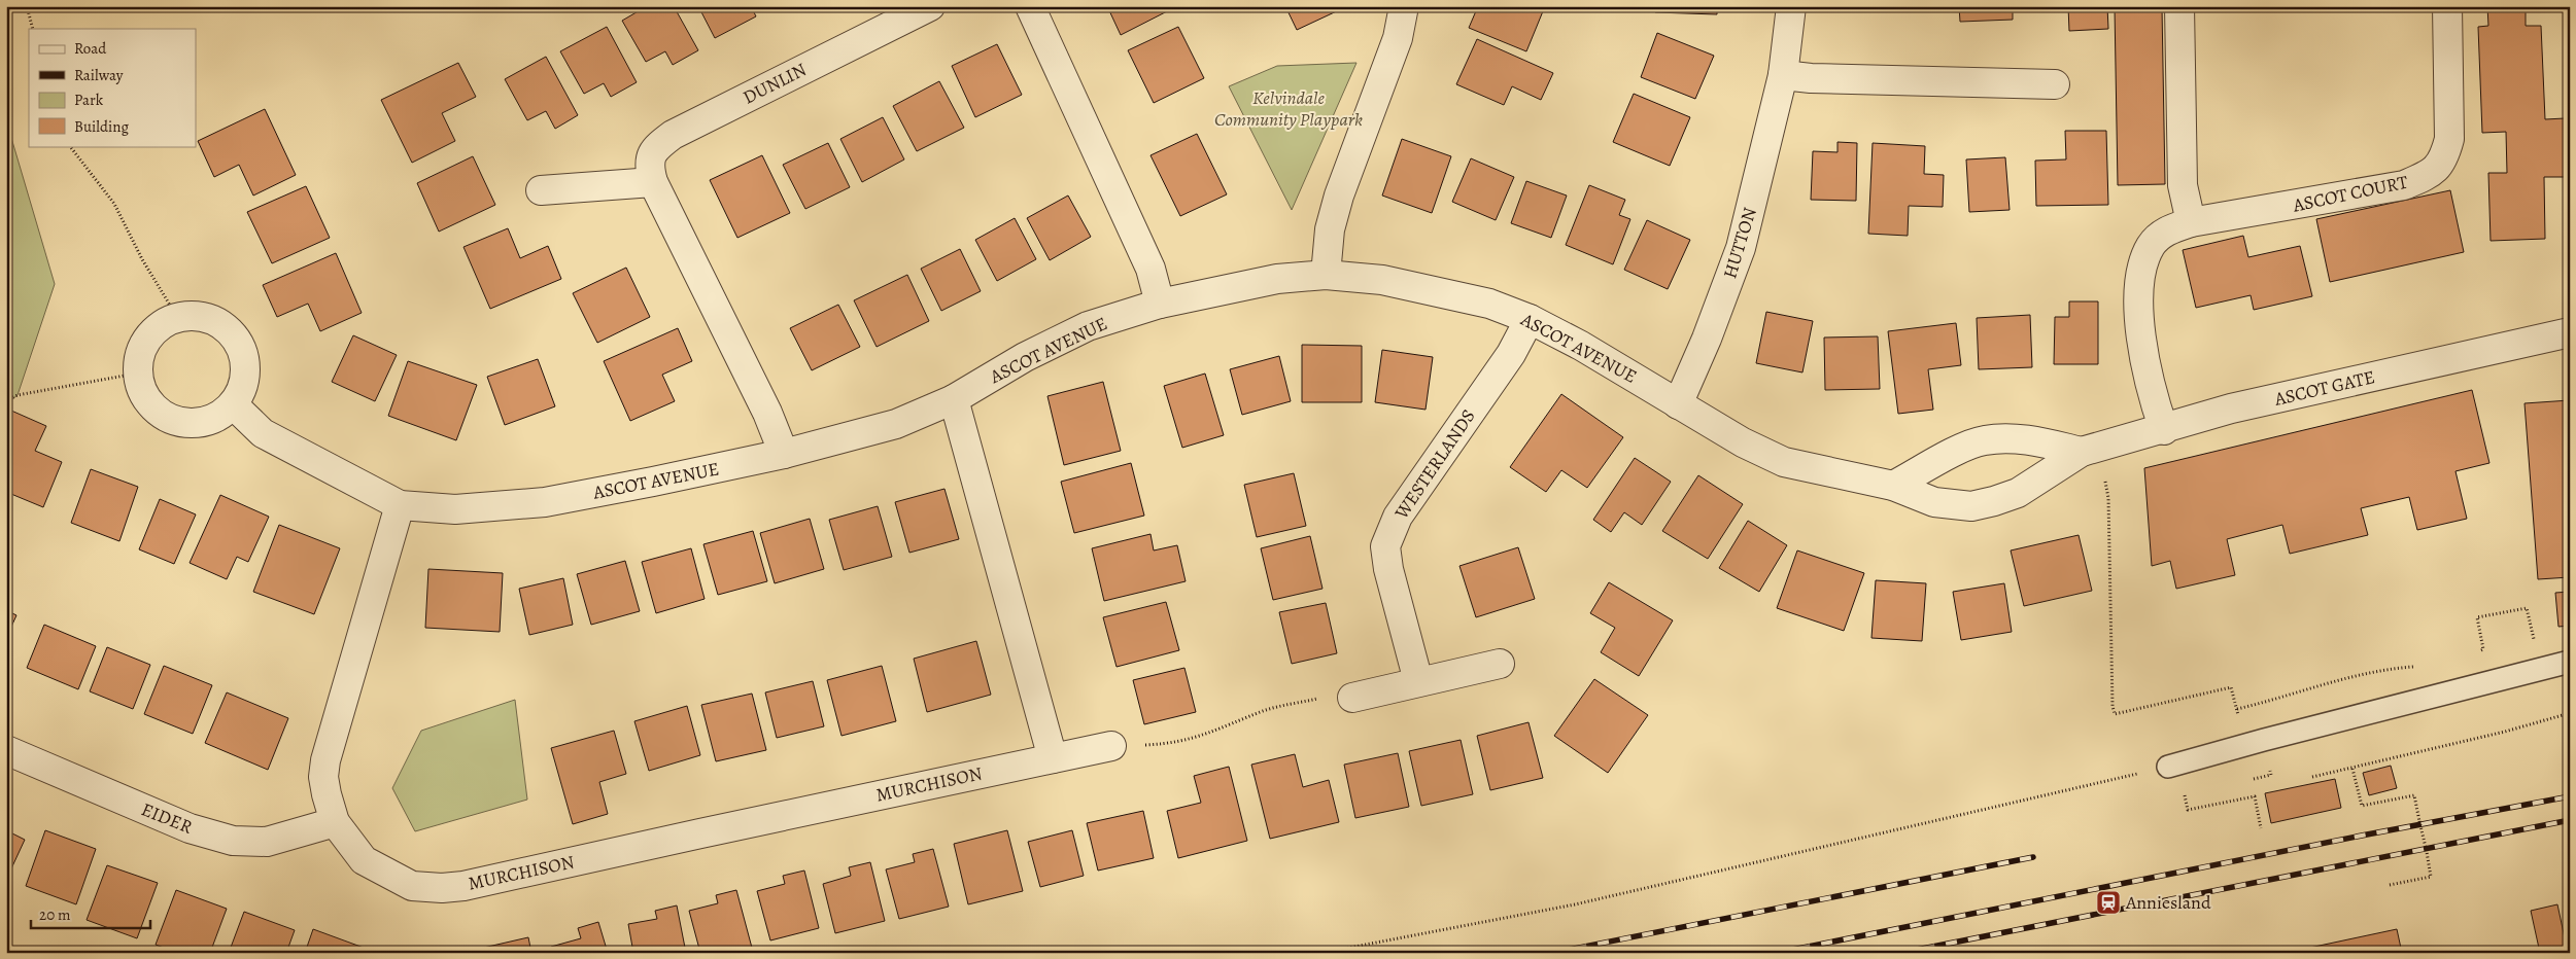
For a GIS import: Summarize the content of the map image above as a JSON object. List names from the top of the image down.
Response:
{
  "streets": {
    "street": [
      "DUNLIN",
      "ASCOT COURT",
      "HUTTON",
      "ASCOT AVENUE",
      "ASCOT GATE",
      "WESTERLANDS",
      "MURCHISON",
      "EIDER"
    ]
  },
  "crossings": [
    ["DUNLIN", "ASCOT AVENUE"],
    ["ASCOT COURT", "ASCOT GATE"],
    ["HUTTON", "ASCOT AVENUE"],
    ["ASCOT AVENUE", "ASCOT GATE"],
    ["ASCOT AVENUE", "WESTERLANDS"],
    ["ASCOT AVENUE", "MURCHISON"],
    ["MURCHISON", "EIDER"]
  ],
  "parks": ["Kelvindale Community Playpark"],
  "places": {
    "station": ["Anniesland"]
  },
  "legend": [
    "Road",
    "Railway",
    "Park",
    "Building"
  ],
  "scale_bar": "20 m"
}
